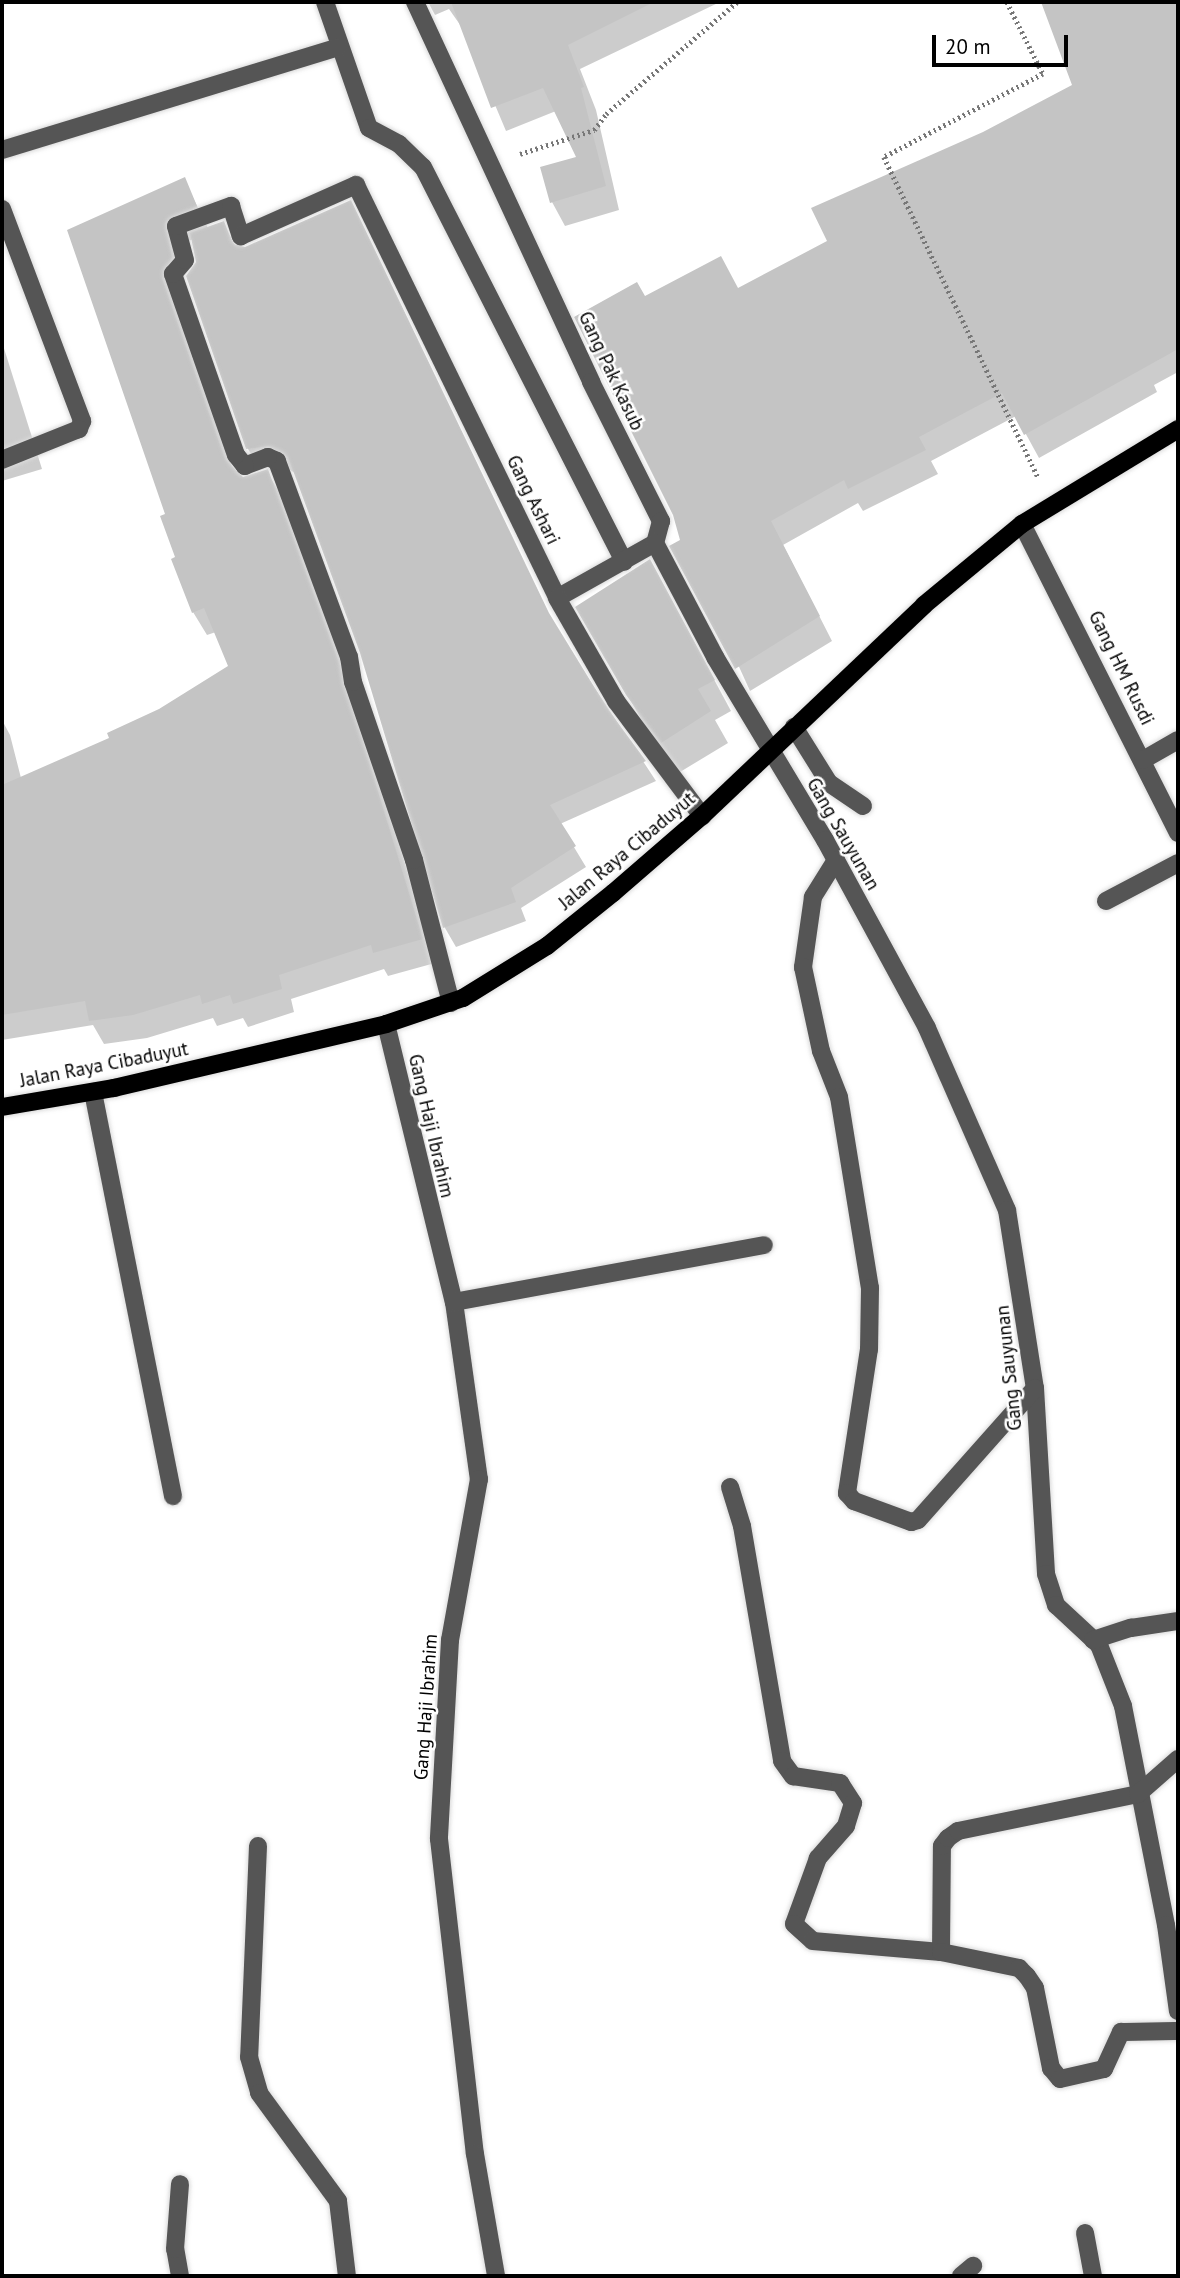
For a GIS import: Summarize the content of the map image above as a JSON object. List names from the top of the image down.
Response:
{
  "streets": {
    "main road": ["Jalan Raya Cibaduyut"],
    "street": [
      "Gang Pak Kasub",
      "Gang Ashari",
      "Gang HM Rusdi",
      "Gang Sauyunan",
      "Gang Haji Ibrahim"
    ]
  },
  "crossings": [
    ["Gang Ashari", "Jalan Raya Cibaduyut"],
    ["Gang HM Rusdi", "Jalan Raya Cibaduyut"],
    ["Gang Sauyunan", "Jalan Raya Cibaduyut"],
    ["Jalan Raya Cibaduyut", "Gang Haji Ibrahim"]
  ],
  "scale_bar": "20 m"
}
